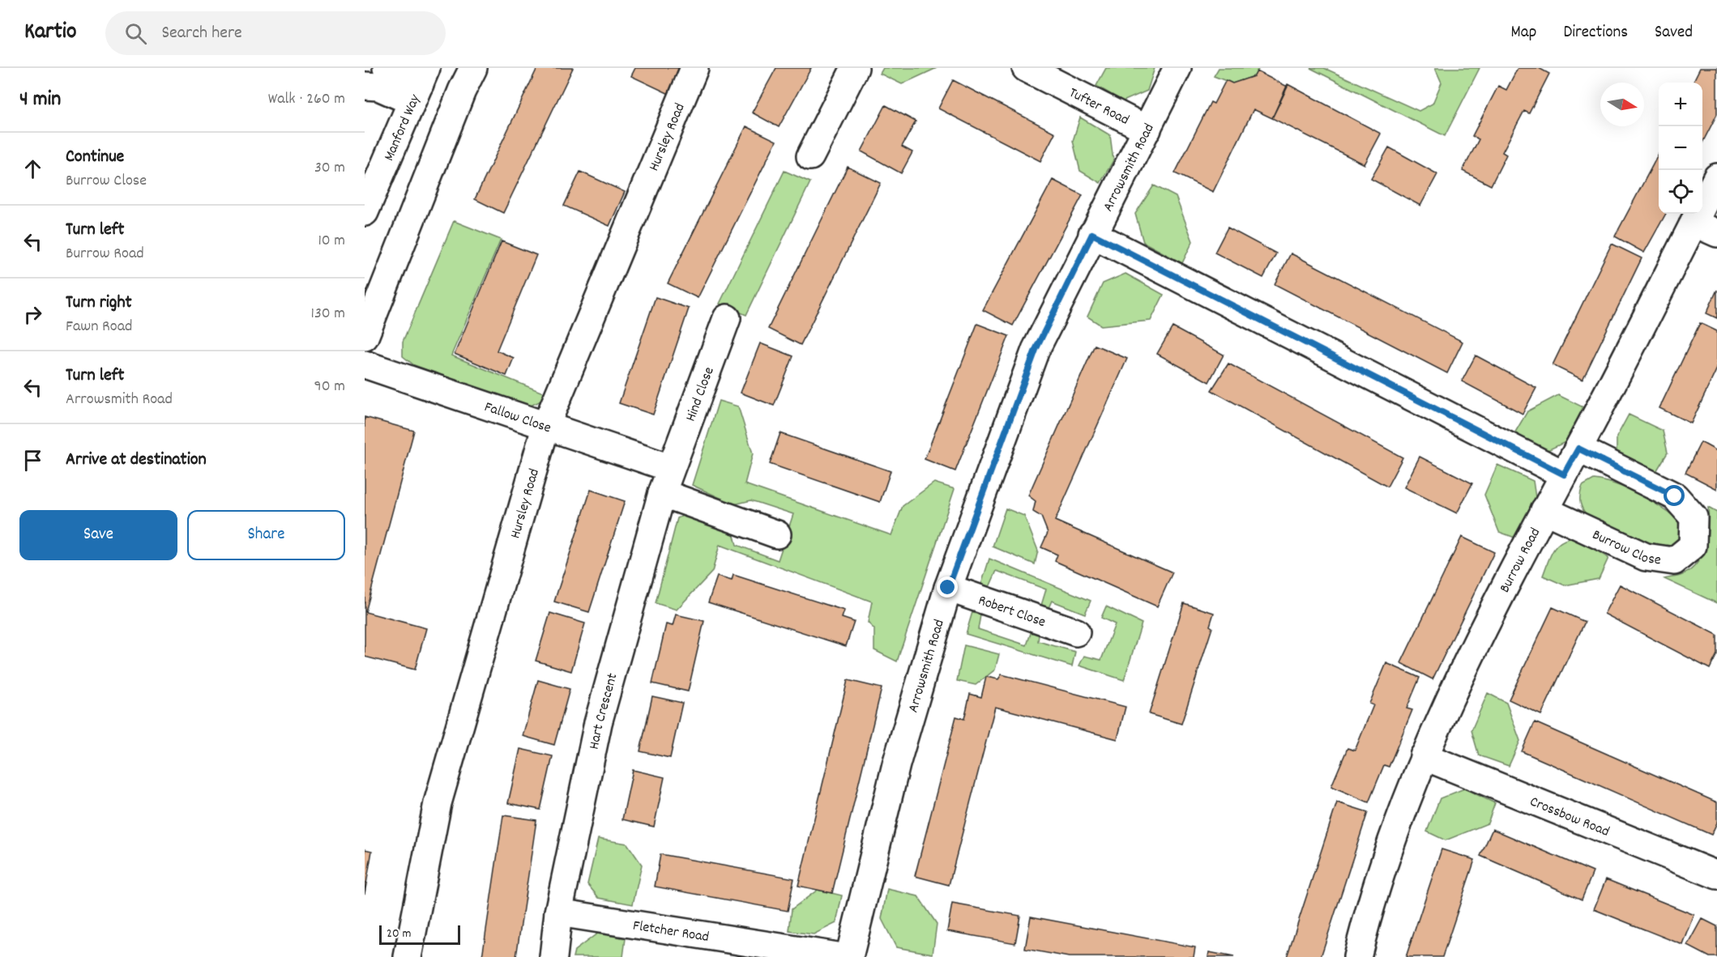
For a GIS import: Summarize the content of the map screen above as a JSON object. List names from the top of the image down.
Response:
{
  "streets": {
    "street": [
      "Tufter Road",
      "Manford Way",
      "Hursley Road",
      "Arrowsmith Road",
      "Hind Close",
      "Fallow Close",
      "Burrow Close",
      "Burrow Road",
      "Robert Close",
      "Hart Crescent",
      "Crossbow Road",
      "Fletcher Road"
    ]
  },
  "crossings": [
    ["Tufter Road", "Arrowsmith Road"],
    ["Hursley Road", "Fallow Close"],
    ["Arrowsmith Road", "Robert Close"],
    ["Hind Close", "Fallow Close"],
    ["Hind Close", "Hart Crescent"],
    ["Fallow Close", "Hart Crescent"],
    ["Burrow Close", "Burrow Road"],
    ["Burrow Road", "Crossbow Road"],
    ["Hart Crescent", "Fletcher Road"]
  ],
  "scale_bar": "20 m",
  "north": "right",
  "page": {
    "header": "Kartio",
    "search": "Search here",
    "nav": ["Map", "Directions", "Saved"],
    "heading": ["4 min", "Walk · 260 m"],
    "map_buttons": ["+", "−"],
    "list": [
      ["Continue", "Burrow Close", "30 m"],
      ["Turn left", "Burrow Road", "10 m"],
      ["Turn right", "Fawn Road", "130 m"],
      ["Turn left", "Arrowsmith Road", "90 m"],
      "Arrive at destination"
    ],
    "buttons": ["Save", "Share"],
    "scale": "20 m"
  }
}
